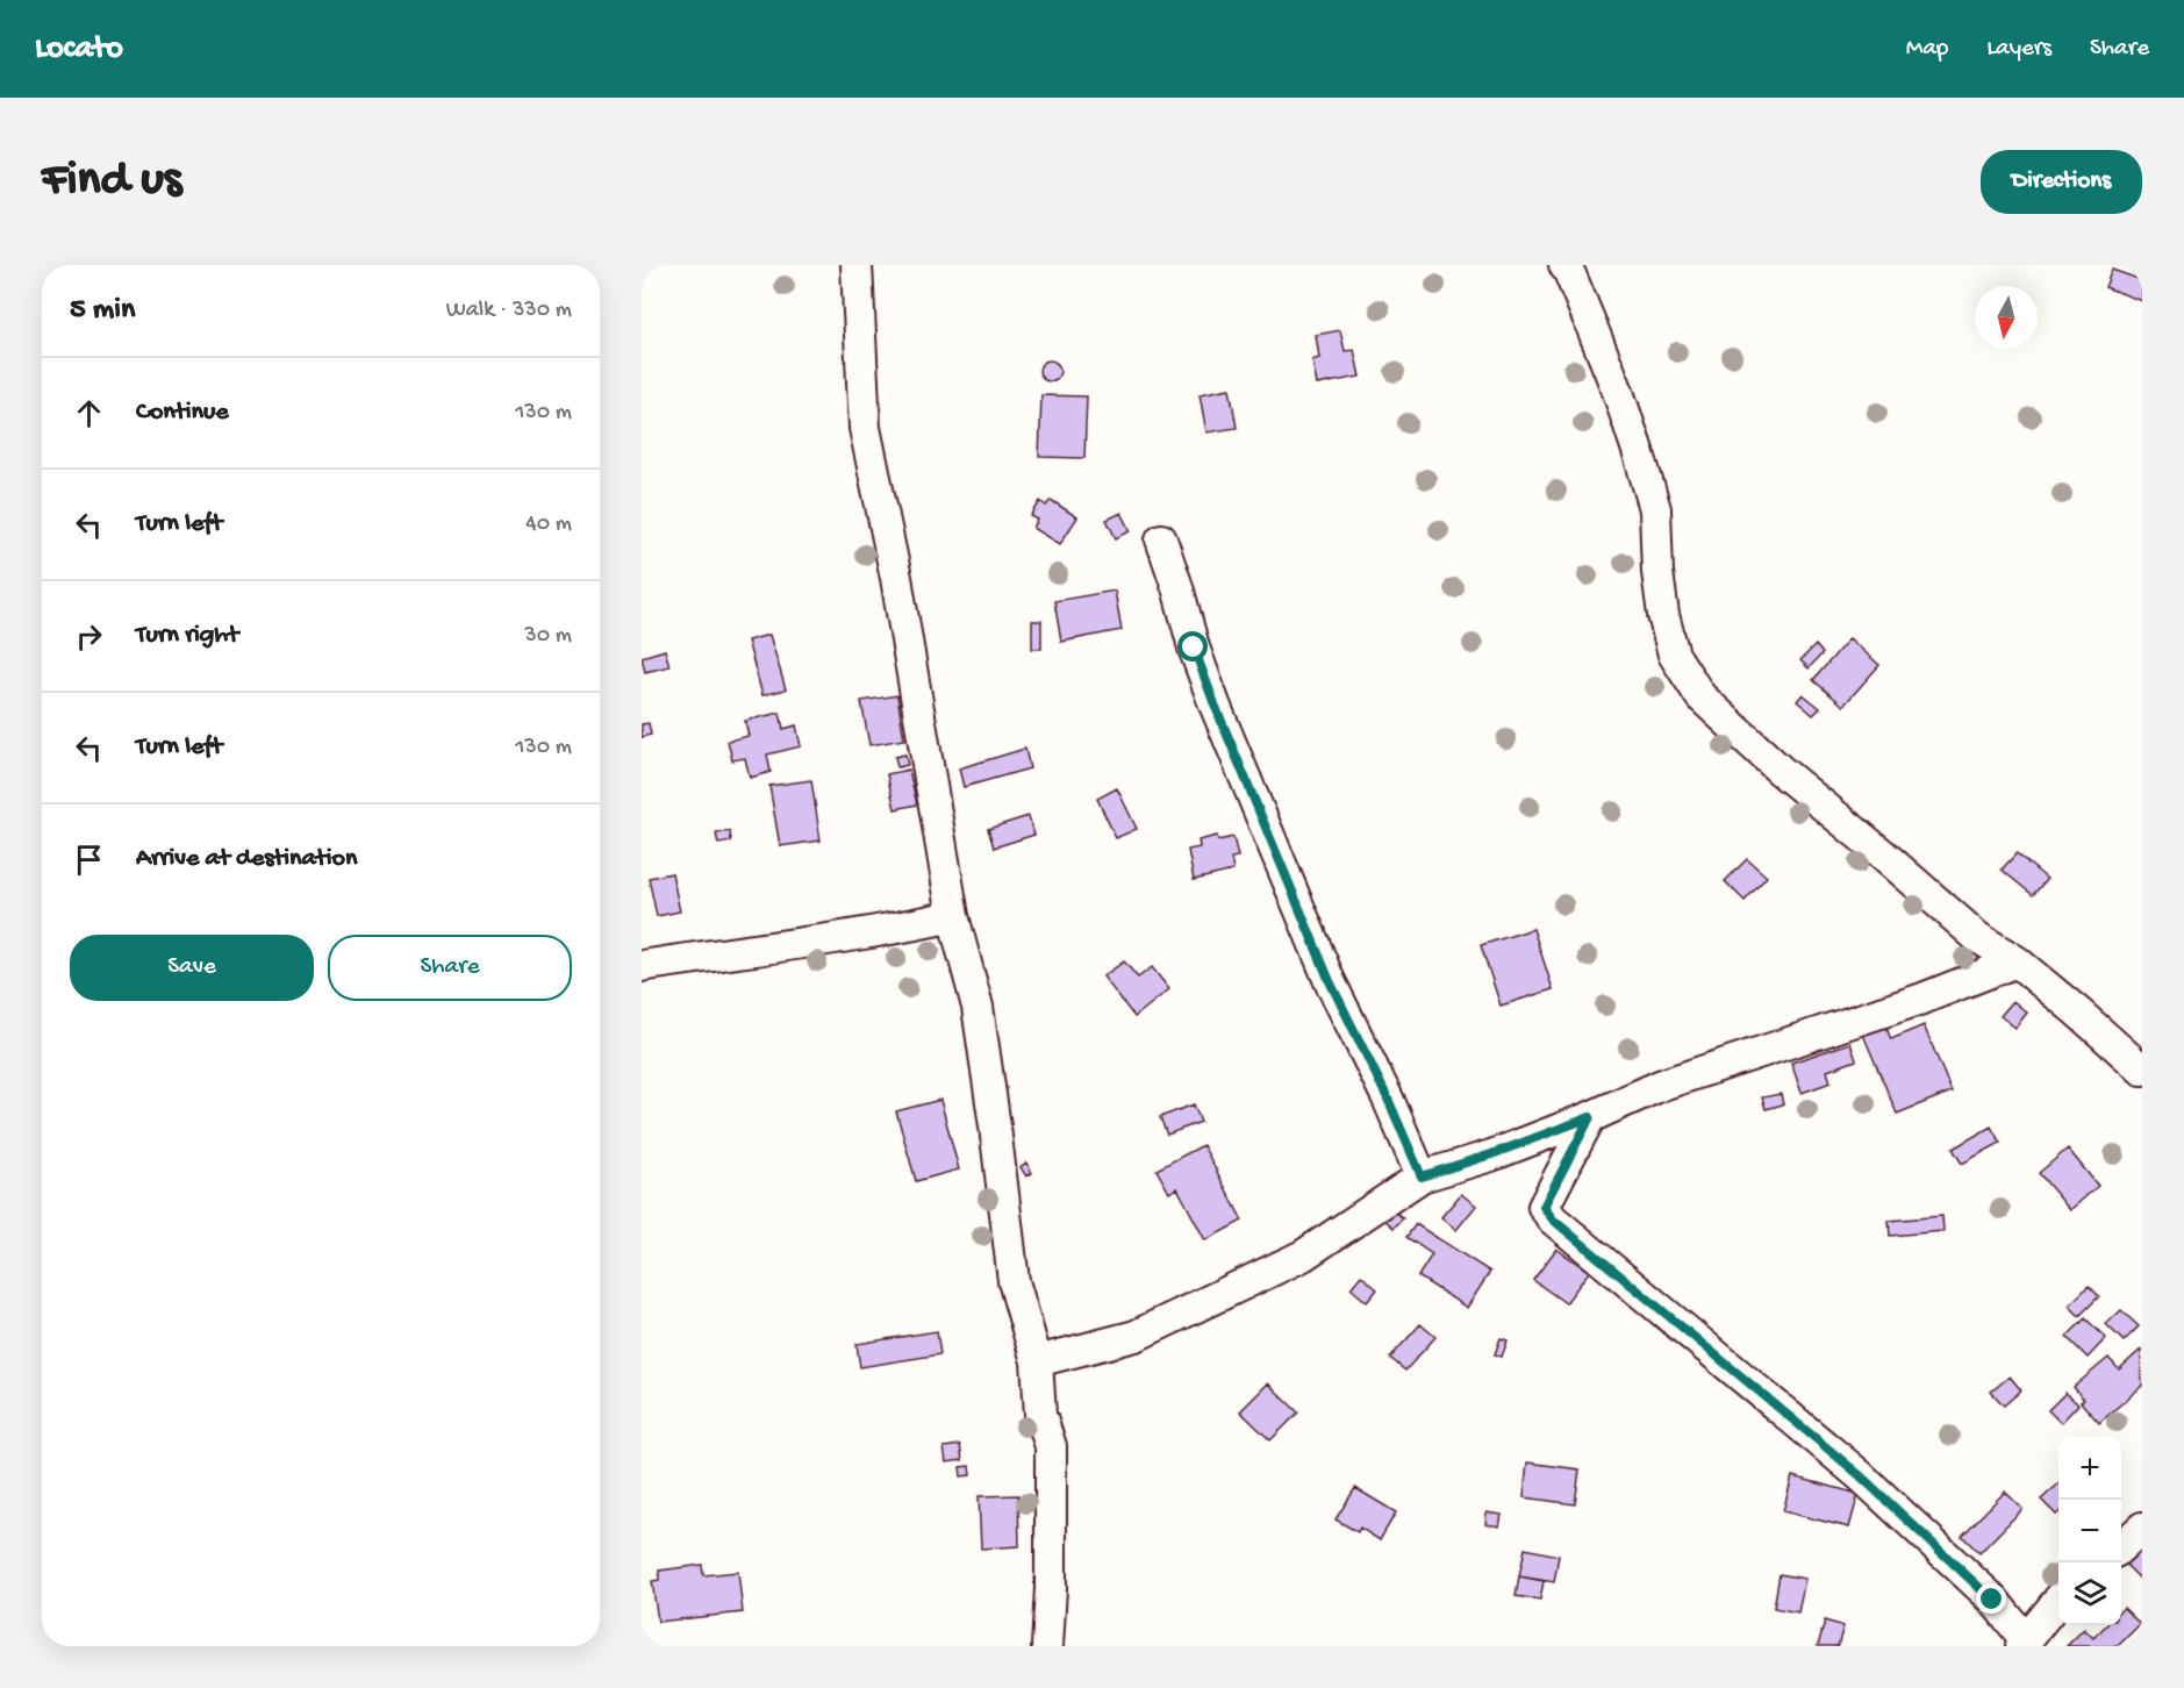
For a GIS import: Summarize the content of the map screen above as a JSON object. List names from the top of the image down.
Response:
{
  "north": "bottom",
  "page": {
    "header": "Locato",
    "nav": ["Map", "Layers", "Share"],
    "buttons": [
      "Directions",
      ["Save", "Share"]
    ],
    "title": "Find us",
    "heading": ["5 min", "Walk · 330 m"],
    "list": [
      ["Continue", "130 m"],
      ["Turn left", "40 m"],
      ["Turn right", "30 m"],
      ["Turn left", "130 m"],
      "Arrive at destination"
    ],
    "map_buttons": ["+", "−"]
  }
}
